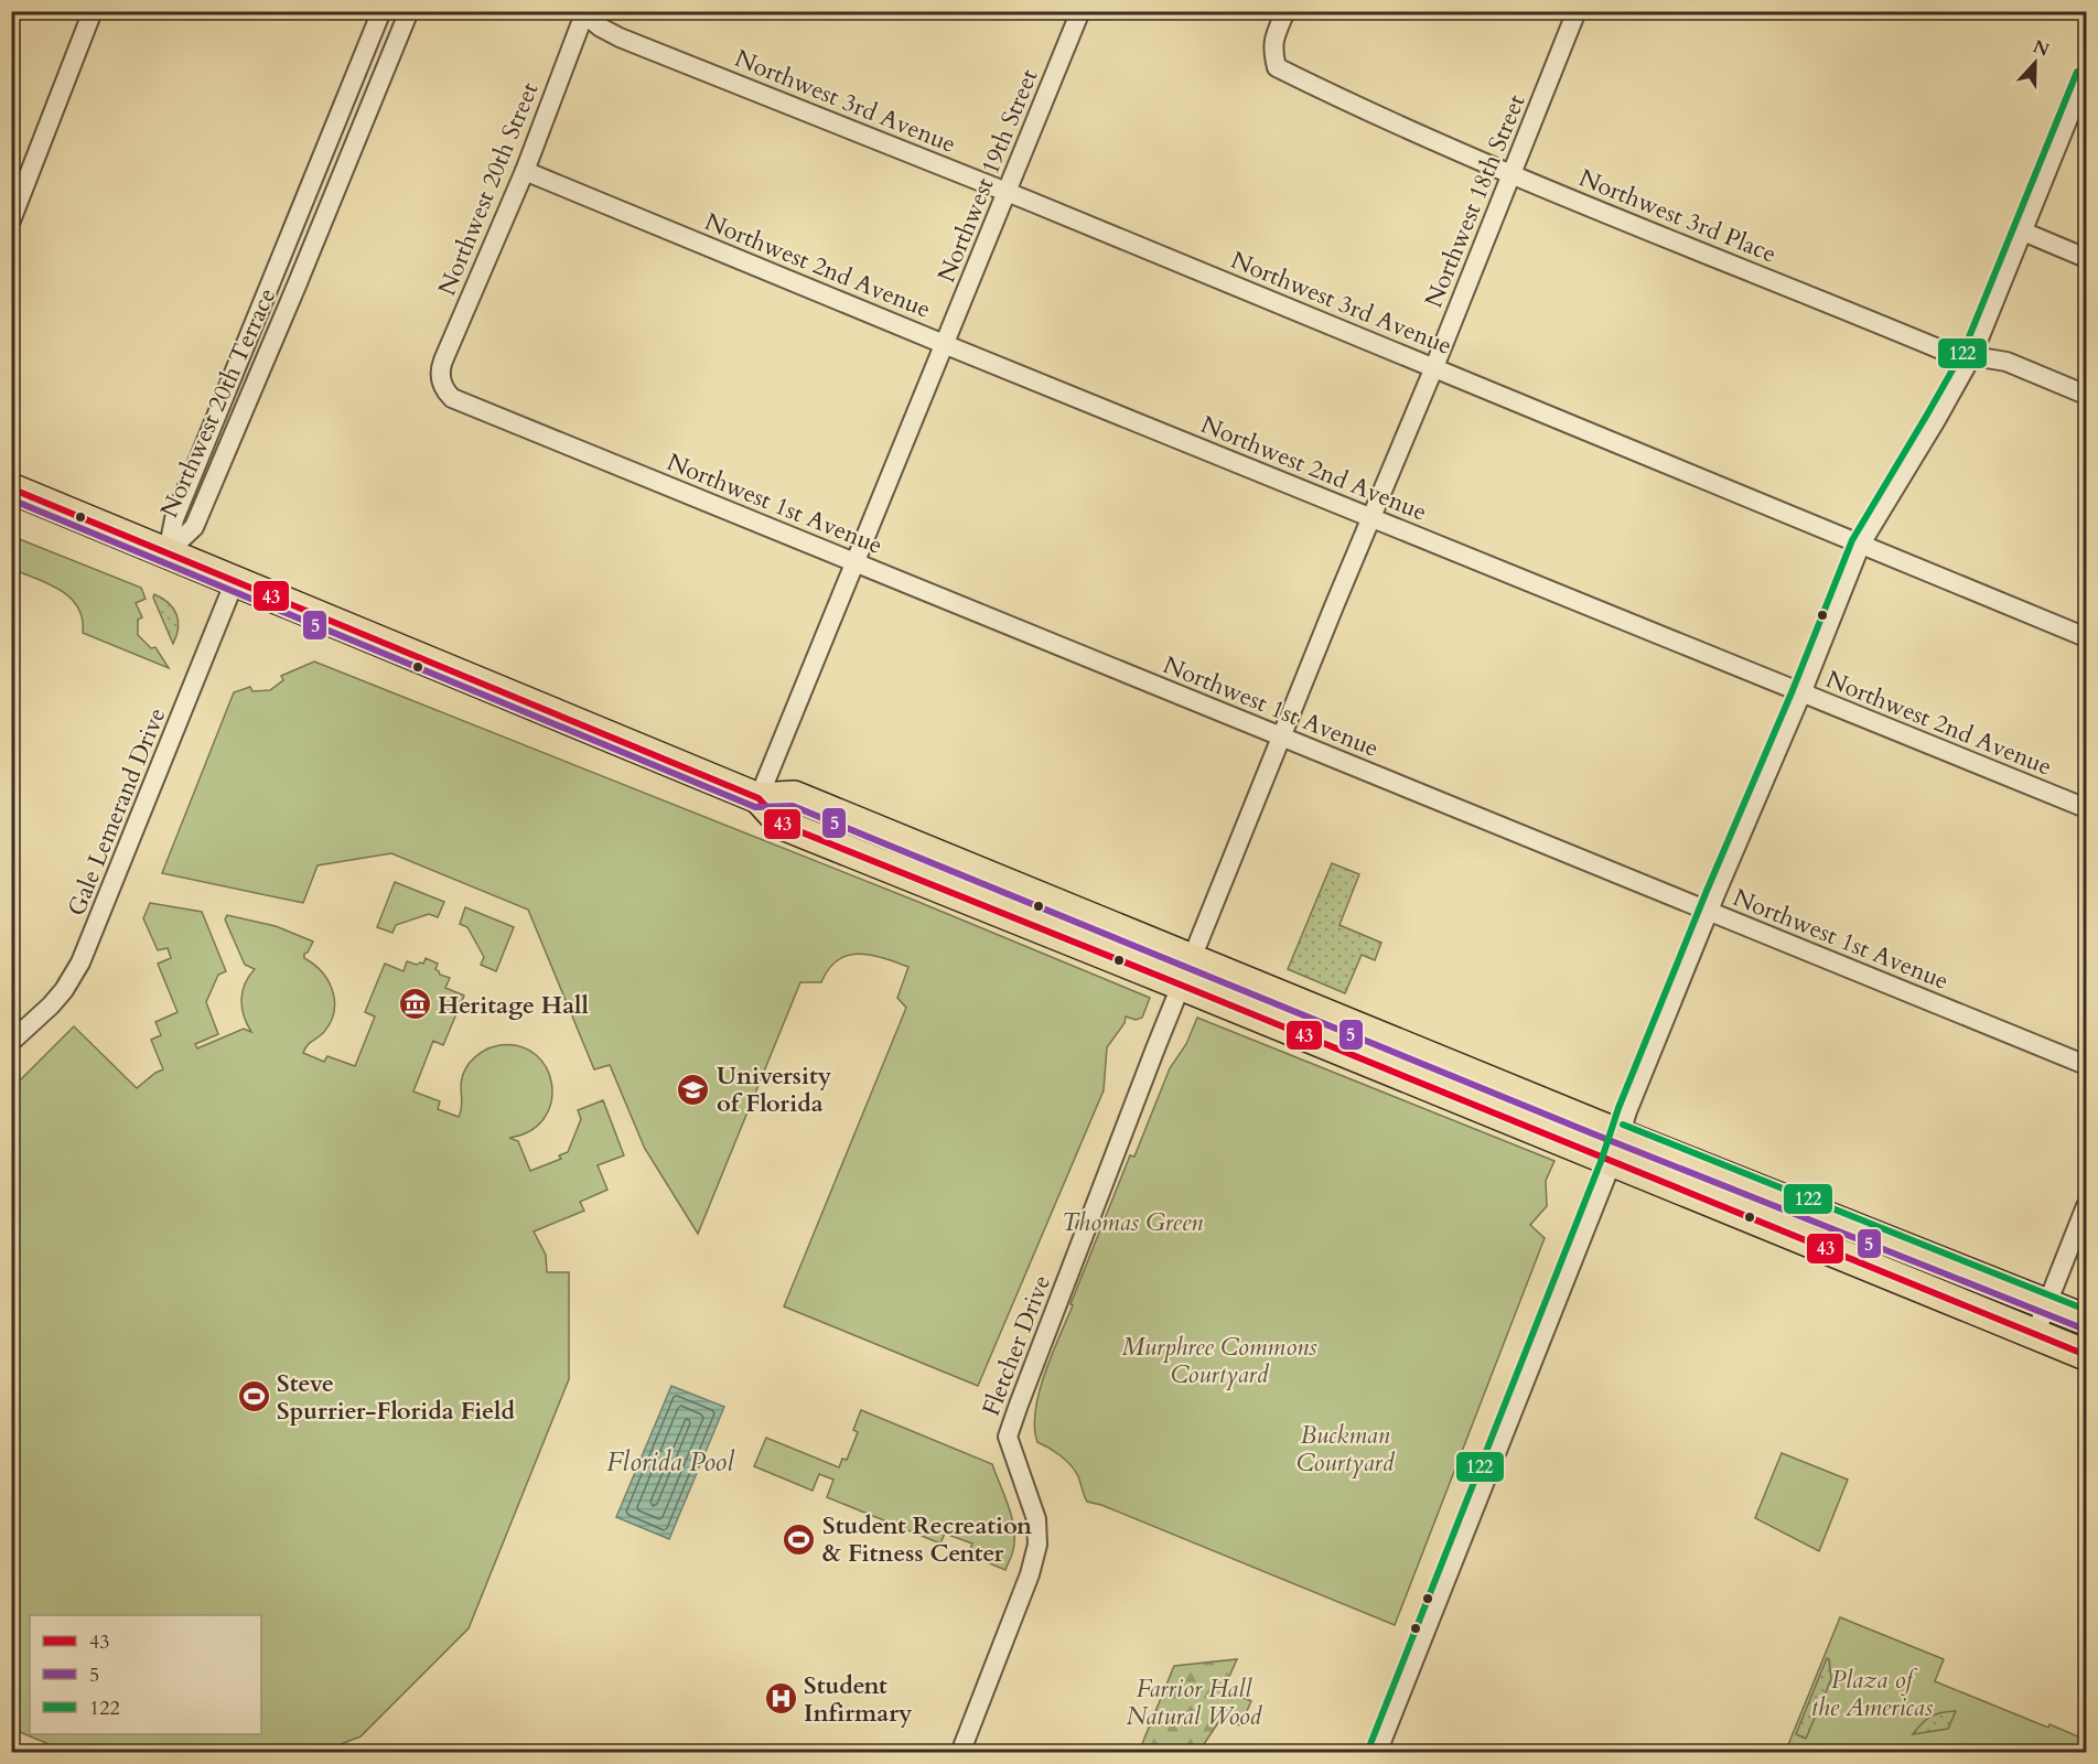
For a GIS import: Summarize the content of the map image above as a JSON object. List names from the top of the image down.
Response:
{
  "streets": {
    "street": [
      "Northwest 3rd Avenue",
      "Northwest 19th Street",
      "Northwest 20th Street",
      "Northwest 18th Street",
      "Northwest 3rd Place",
      "Northwest 2nd Avenue",
      "Northwest 20th Terrace",
      "Northwest 1st Avenue",
      "Gale Lemerand Drive",
      "Fletcher Drive"
    ]
  },
  "crossings": [
    ["Northwest 3rd Avenue", "Northwest 19th Street"],
    ["Northwest 3rd Avenue", "Northwest 20th Street"],
    ["Northwest 3rd Avenue", "Northwest 18th Street"],
    ["Northwest 19th Street", "Northwest 2nd Avenue"],
    ["Northwest 19th Street", "Northwest 1st Avenue"],
    ["Northwest 20th Street", "Northwest 2nd Avenue"],
    ["Northwest 20th Street", "Northwest 1st Avenue"],
    ["Northwest 18th Street", "Northwest 3rd Place"],
    ["Northwest 18th Street", "Northwest 2nd Avenue"],
    ["Northwest 18th Street", "Northwest 1st Avenue"],
    ["Northwest 18th Street", "Fletcher Drive"]
  ],
  "water": ["Florida Pool"],
  "parks": [
    "Thomas Green",
    "Murphree Commons Courtyard",
    "Buckman Courtyard",
    "Plaza of the Americas",
    "Farrior Hall Natural Wood"
  ],
  "places": {
    "museum": ["Heritage Hall"],
    "school or university": ["University of Florida"],
    "sports": ["Steve Spurrier-Florida Field", "Student Recreation & Fitness Center"],
    "hospital": ["Student Infirmary"]
  },
  "lines": ["transit line 122", "transit line 43", "transit line 5"],
  "legend": ["43", "5", "122"],
  "north": "top"
}
